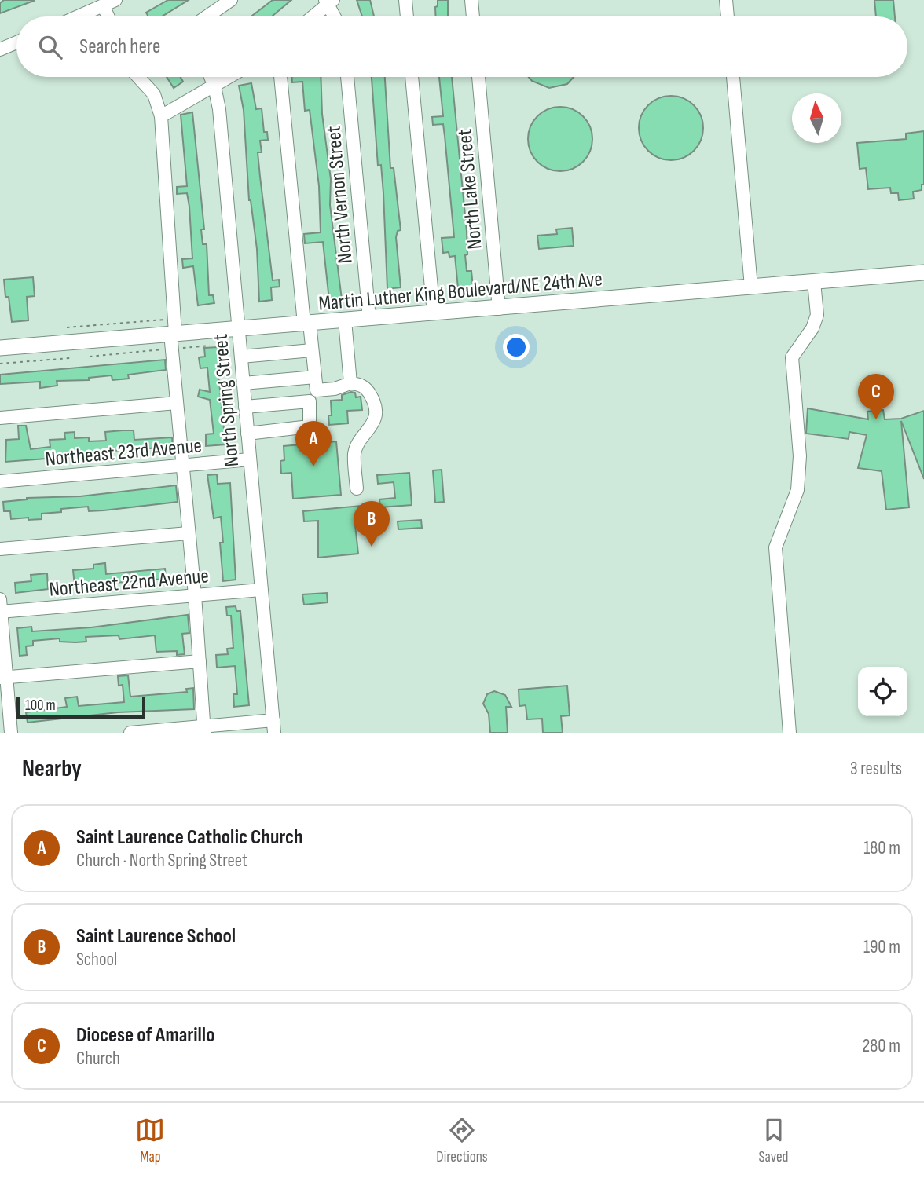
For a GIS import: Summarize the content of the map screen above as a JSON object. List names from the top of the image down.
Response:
{
  "streets": {
    "main road": ["Martin Luther King Boulevard/NE 24th Ave"],
    "street": [
      "North Lake Street",
      "North Vernon Street",
      "North Spring Street",
      "Northeast 23rd Avenue",
      "Northeast 22nd Avenue"
    ]
  },
  "crossings": [
    ["North Lake Street", "Martin Luther King Boulevard/NE 24th Ave"],
    ["North Vernon Street", "Martin Luther King Boulevard/NE 24th Ave"],
    ["Martin Luther King Boulevard/NE 24th Ave", "North Spring Street"],
    ["North Spring Street", "Northeast 23rd Avenue"],
    ["North Spring Street", "Northeast 22nd Avenue"]
  ],
  "scale_bar": "100 m",
  "north": "top",
  "page": {
    "search": "Search here",
    "pins": ["C", "A", "B"],
    "scale": "100 m",
    "heading": ["Nearby", "3 results"],
    "list": [
      {
        "mark": "A",
        "name": "Saint Laurence Catholic Church",
        "note": "Church · North Spring Street",
        "value": "180 m"
      },
      {
        "mark": "B",
        "name": "Saint Laurence School",
        "note": "School",
        "value": "190 m"
      },
      {
        "mark": "C",
        "name": "Diocese of Amarillo",
        "note": "Church",
        "value": "280 m"
      }
    ],
    "nav": ["Map", "Directions", "Saved"]
  }
}
